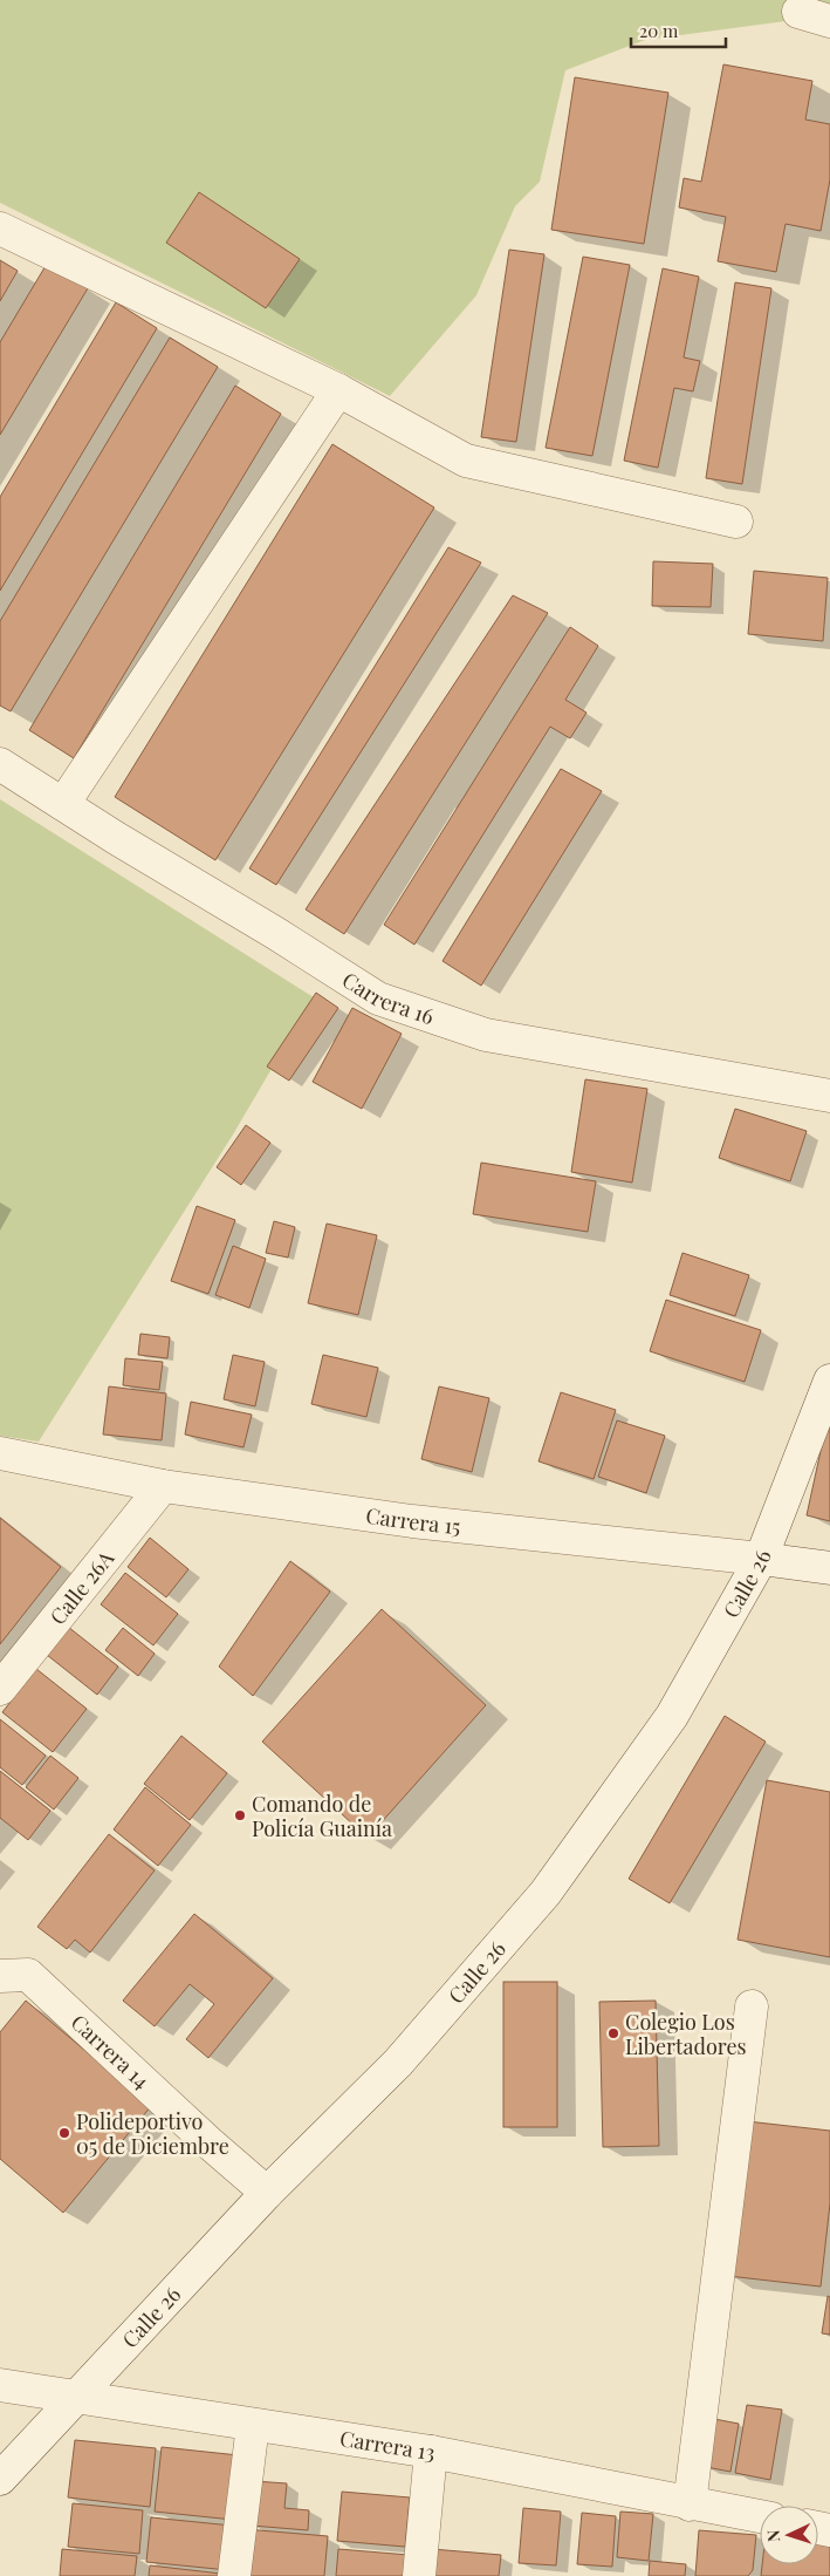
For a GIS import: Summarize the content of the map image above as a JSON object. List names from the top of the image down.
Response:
{
  "streets": {
    "street": [
      "Carrera 16",
      "Carrera 15",
      "Calle 26",
      "Calle 26A",
      "Carrera 14",
      "Carrera 13"
    ]
  },
  "crossings": [
    ["Carrera 15", "Calle 26"],
    ["Carrera 15", "Calle 26A"],
    ["Calle 26", "Carrera 14"],
    ["Calle 26", "Carrera 13"]
  ],
  "places": ["Comando de Policía Guainía", "Colegio Los Libertadores", "Polideportivo 05 de Diciembre"],
  "scale_bar": "20 m",
  "north": "left"
}
